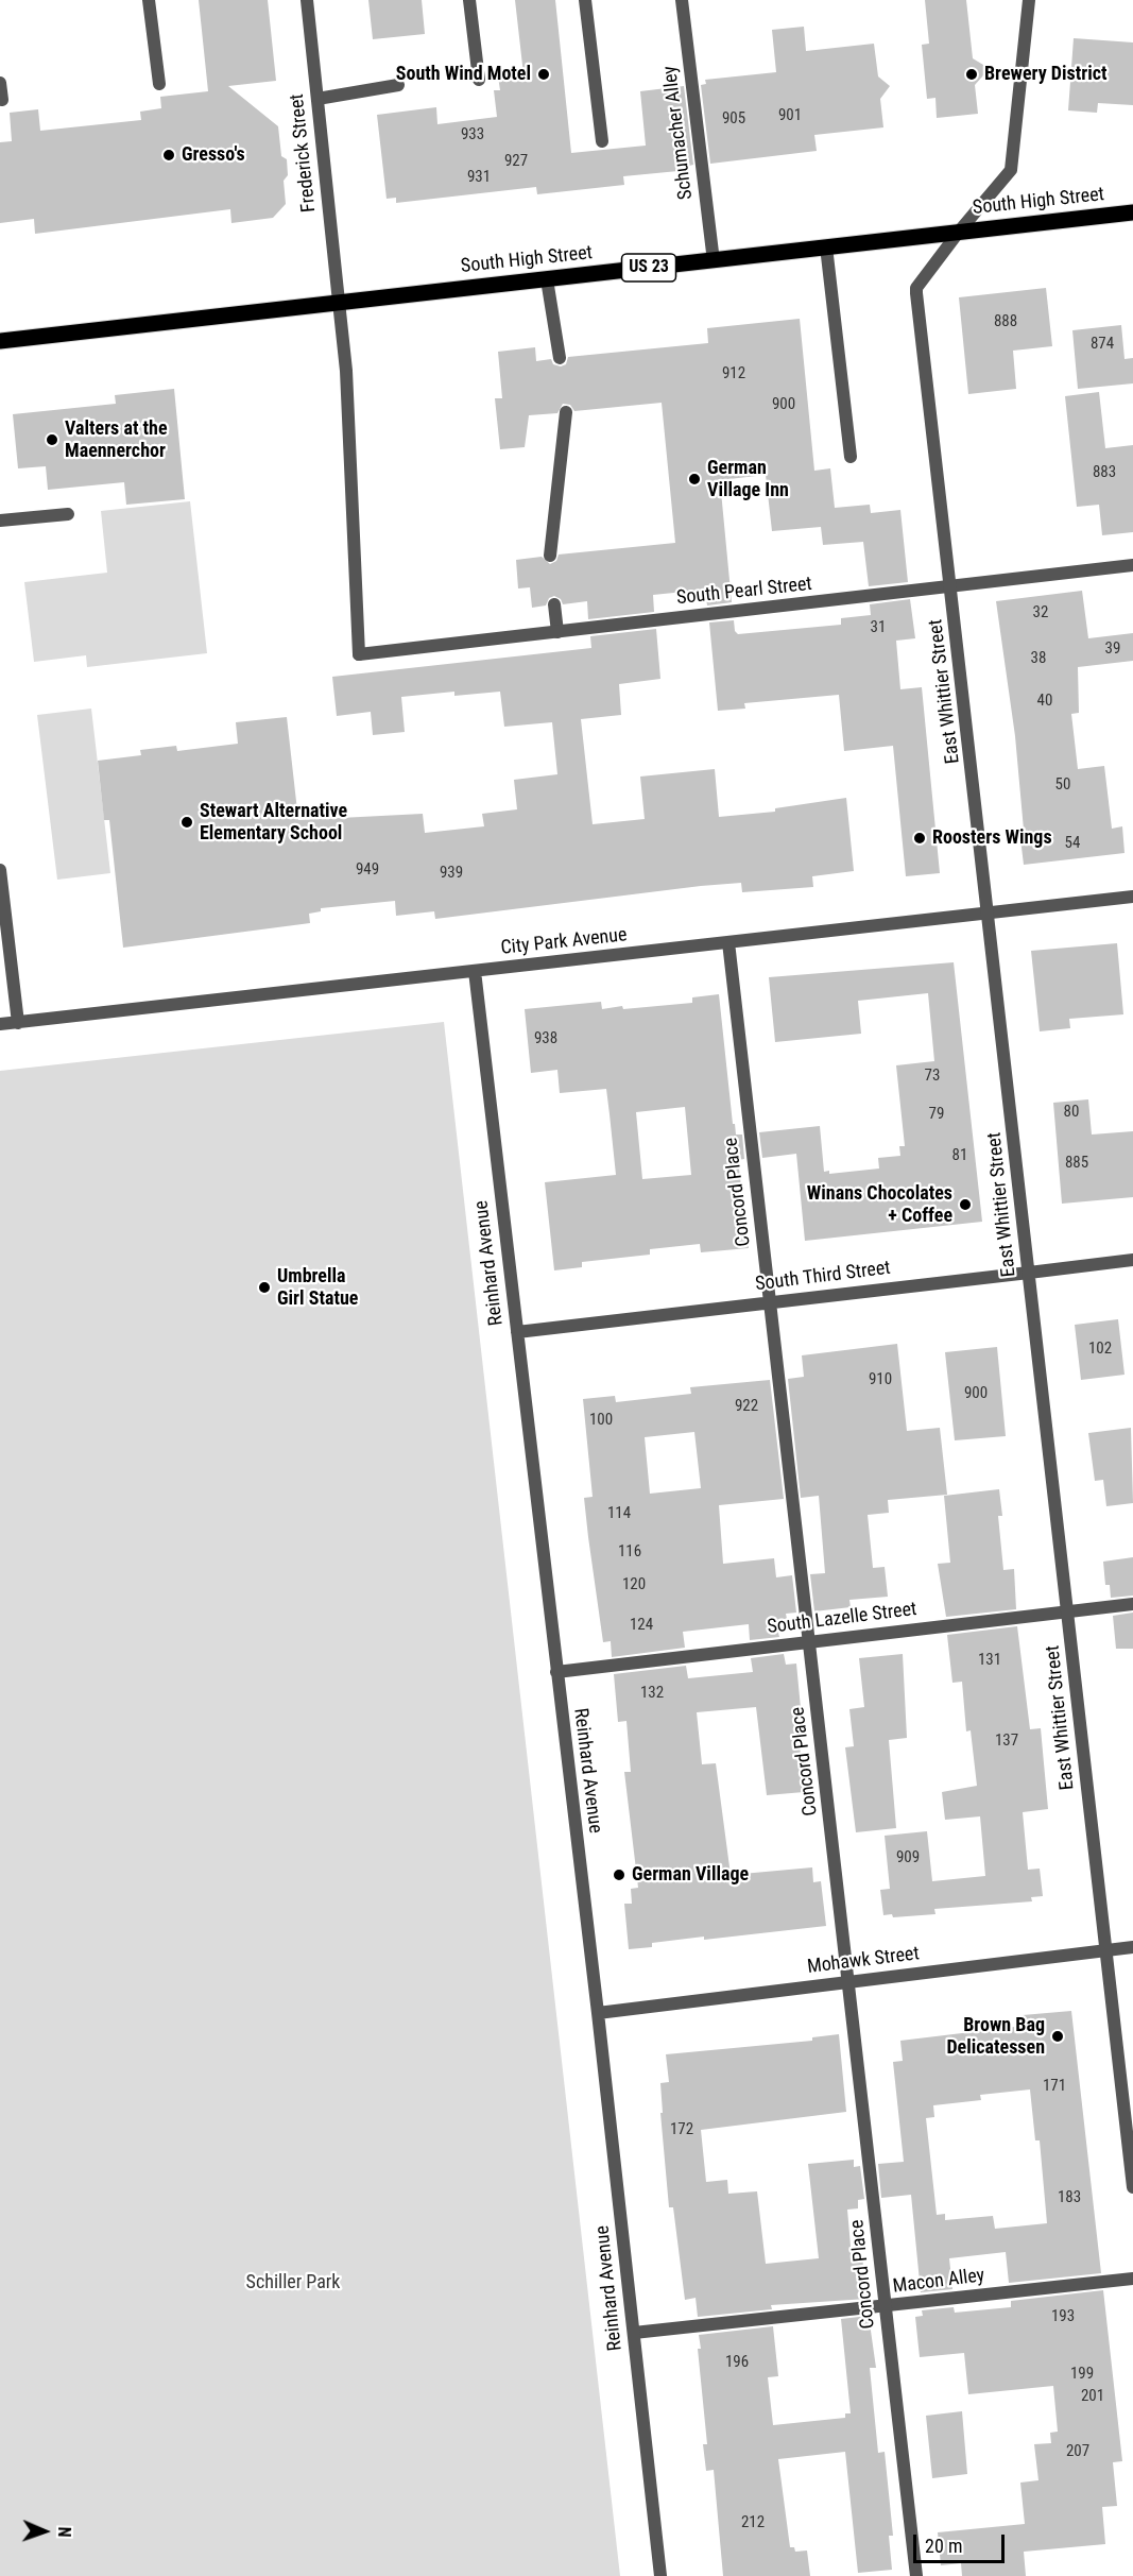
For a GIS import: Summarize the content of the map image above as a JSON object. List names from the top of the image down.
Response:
{
  "streets": {
    "main road": ["South High Street", "US 23"],
    "street": [
      "Schumacher Alley",
      "Frederick Street",
      "South Pearl Street",
      "East Whittier Street",
      "City Park Avenue",
      "Concord Place",
      "Reinhard Avenue",
      "South Third Street",
      "South Lazelle Street",
      "Mohawk Street",
      "Macon Alley"
    ]
  },
  "crossings": [
    ["Schumacher Alley", "South High Street"],
    ["Frederick Street", "South High Street"],
    ["Frederick Street", "South Pearl Street"],
    ["South High Street", "East Whittier Street"],
    ["South Pearl Street", "East Whittier Street"],
    ["East Whittier Street", "City Park Avenue"],
    ["East Whittier Street", "South Third Street"],
    ["East Whittier Street", "South Lazelle Street"],
    ["East Whittier Street", "Mohawk Street"],
    ["City Park Avenue", "Concord Place"],
    ["City Park Avenue", "Reinhard Avenue"],
    ["Concord Place", "South Third Street"],
    ["Concord Place", "South Lazelle Street"],
    ["Concord Place", "Mohawk Street"],
    ["Concord Place", "Macon Alley"],
    ["Reinhard Avenue", "South Third Street"],
    ["Reinhard Avenue", "South Lazelle Street"],
    ["Reinhard Avenue", "Mohawk Street"],
    ["Reinhard Avenue", "Macon Alley"]
  ],
  "parks": ["Schiller Park"],
  "places": [
    "South Wind Motel",
    "Brewery District",
    "Gresso's",
    "Valters at the Maennerchor",
    "German Village Inn",
    "Stewart Alternative Elementary School",
    "Roosters Wings",
    "Winans Chocolates + Coffee",
    "Umbrella Girl Statue",
    "German Village",
    "Brown Bag Delicatessen"
  ],
  "house_numbers": [
    "901",
    "905",
    "933",
    "927",
    "931",
    "888",
    "874",
    "912",
    "900",
    "883",
    "32",
    "31",
    "39",
    "38",
    "40",
    "50",
    "54",
    "949",
    "939",
    "938",
    "73",
    "80",
    "79",
    "81",
    "885",
    "102",
    "910",
    "900",
    "922",
    "100",
    "114",
    "116",
    "120",
    "124",
    "131",
    "132",
    "137",
    "909",
    "171",
    "172",
    "183",
    "193",
    "196",
    "199",
    "201",
    "207",
    "212"
  ],
  "scale_bar": "20 m",
  "north": "right"
}
